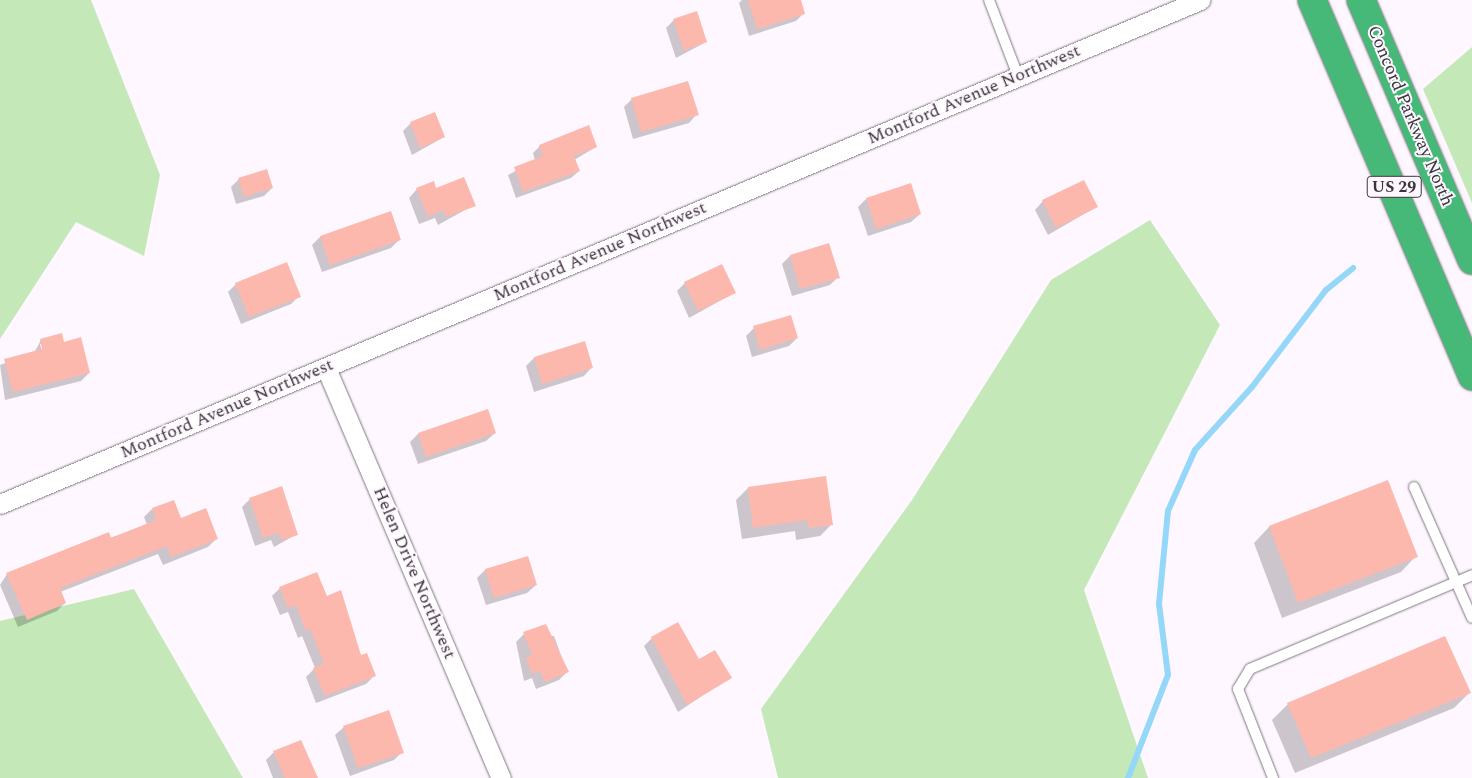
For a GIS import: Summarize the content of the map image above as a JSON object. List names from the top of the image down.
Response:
{
  "streets": {
    "highway": ["Concord Parkway North", "US 29"],
    "street": ["Montford Avenue Northwest", "Helen Drive Northwest"]
  },
  "crossings": [
    ["Montford Avenue Northwest", "Helen Drive Northwest"]
  ]
}
